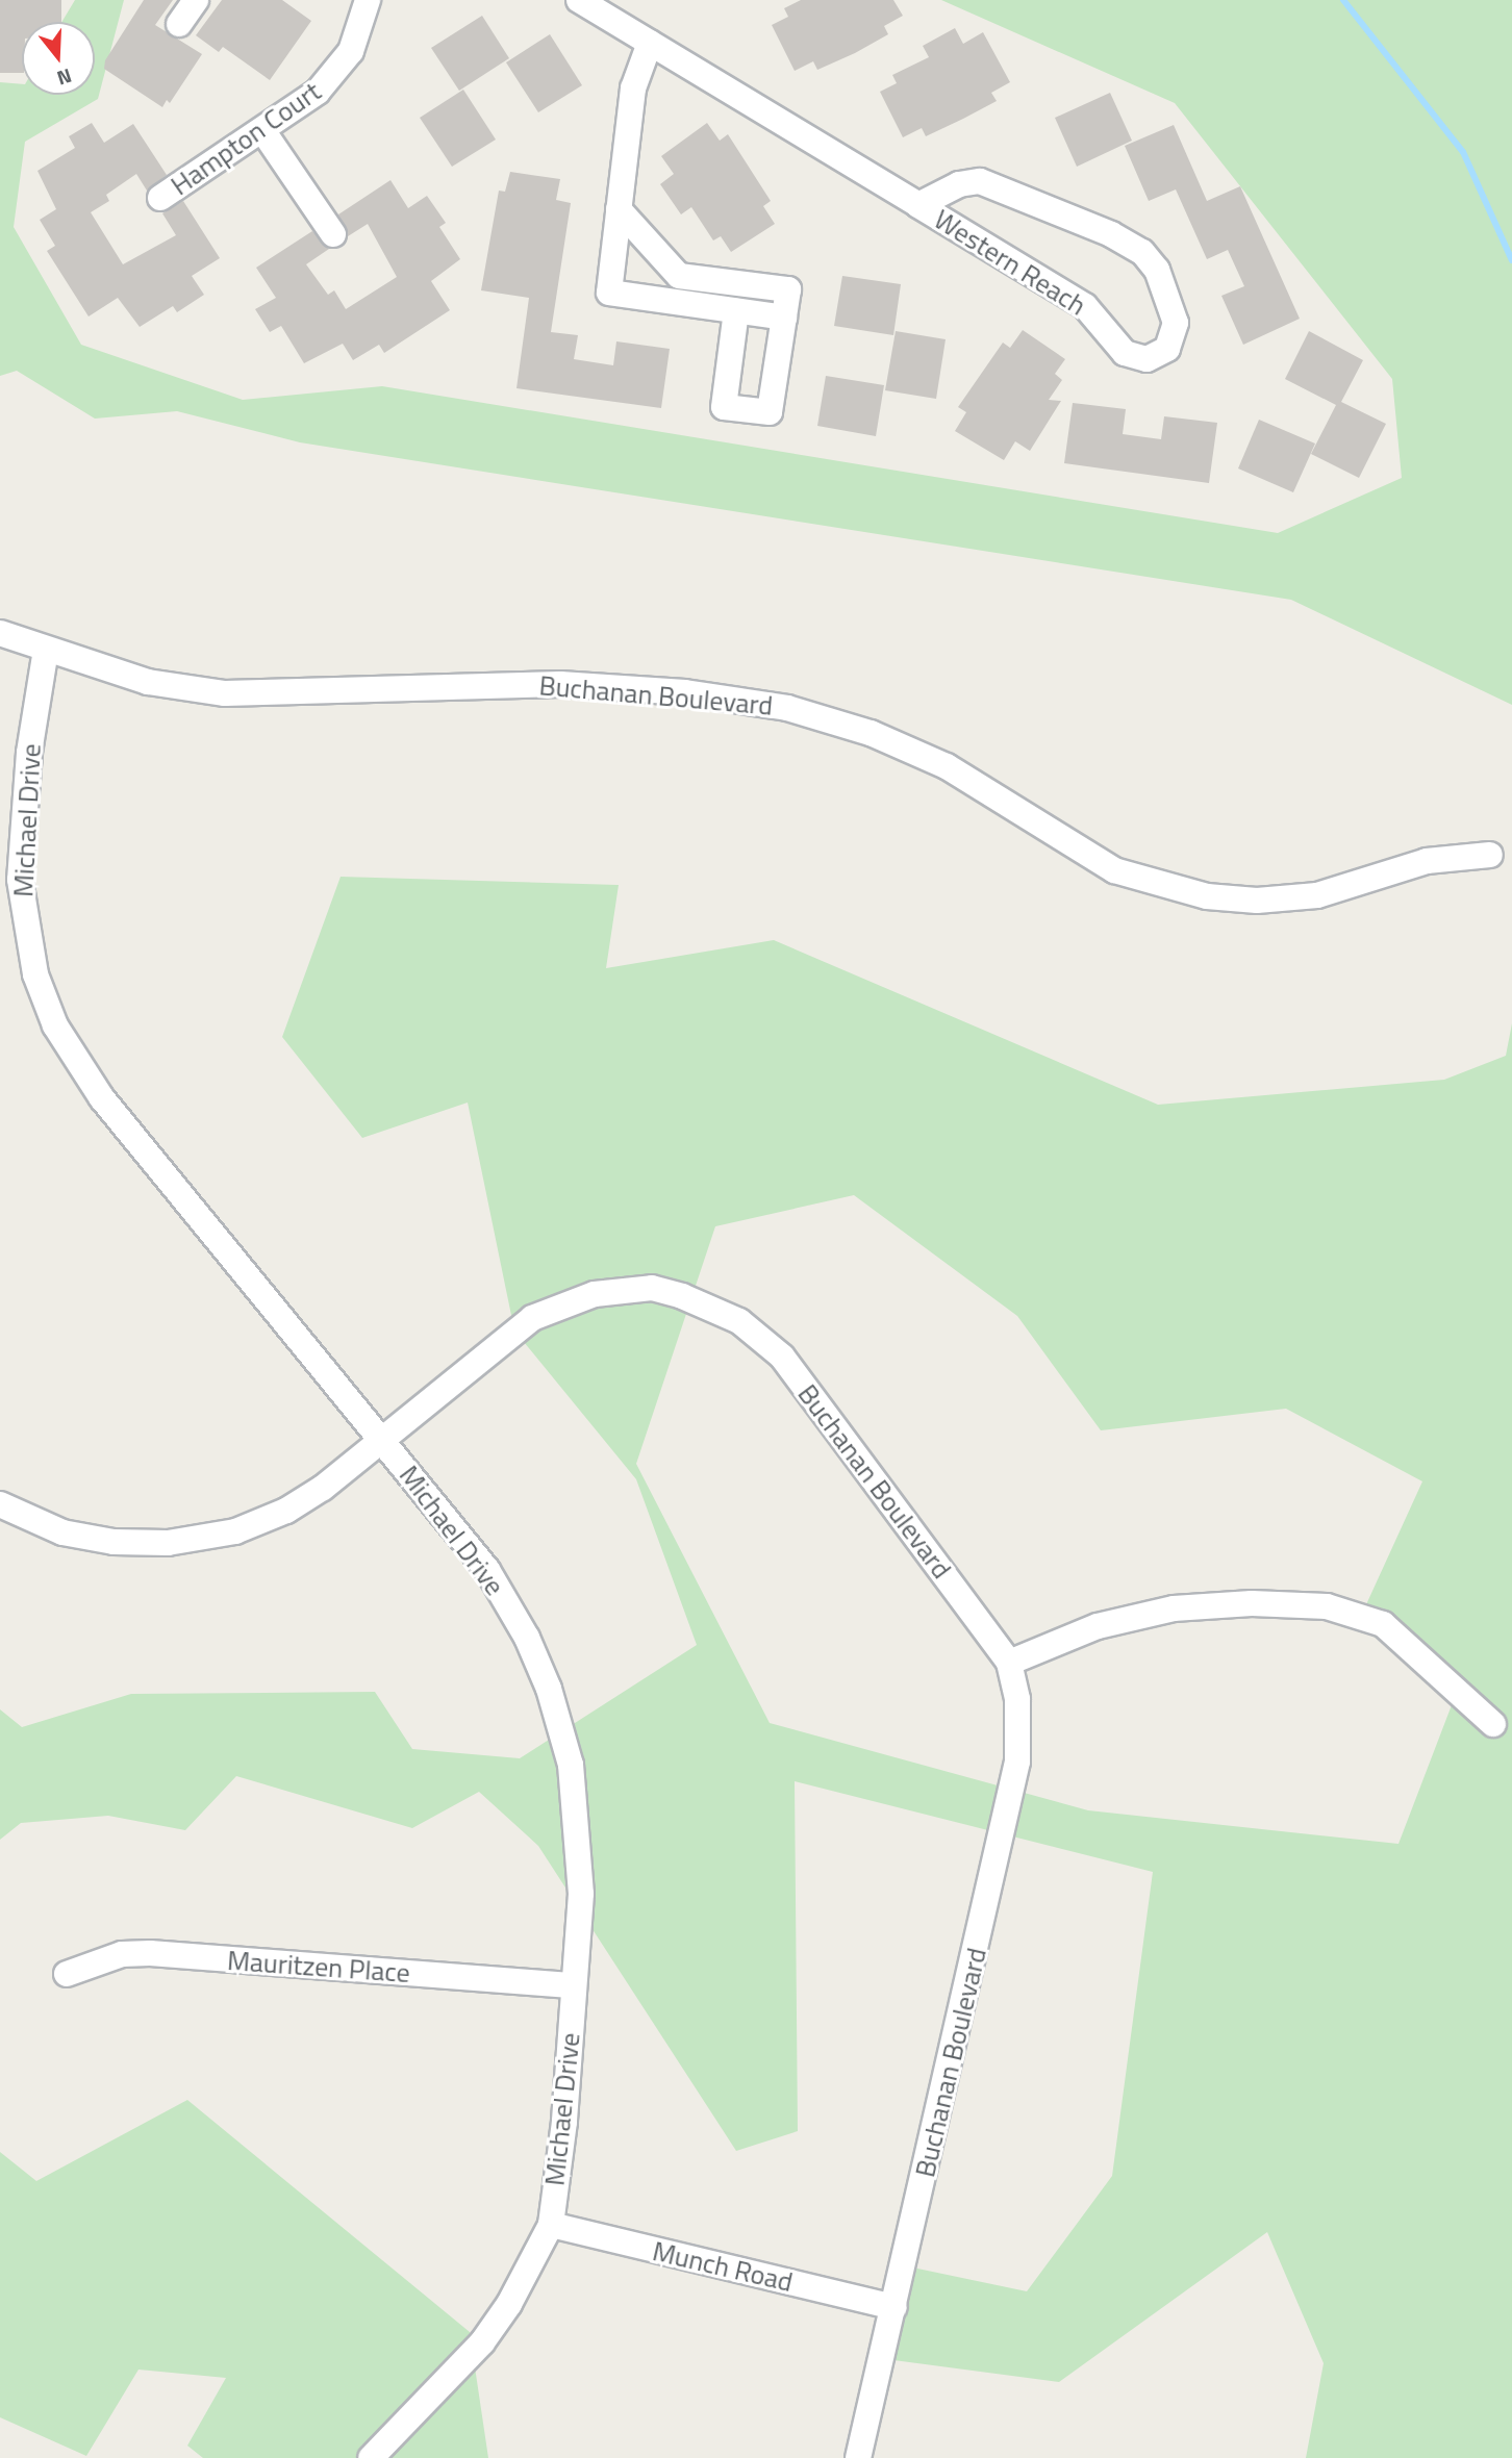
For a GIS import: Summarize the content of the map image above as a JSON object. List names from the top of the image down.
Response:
{
  "streets": {
    "street": [
      "Hampton Court",
      "Western Reach",
      "Buchanan Boulevard",
      "Michael Drive",
      "Mauritzen Place",
      "Munch Road"
    ]
  },
  "crossings": [
    ["Buchanan Boulevard", "Michael Drive"],
    ["Buchanan Boulevard", "Munch Road"],
    ["Michael Drive", "Mauritzen Place"],
    ["Michael Drive", "Munch Road"]
  ],
  "north": "bottom"
}
